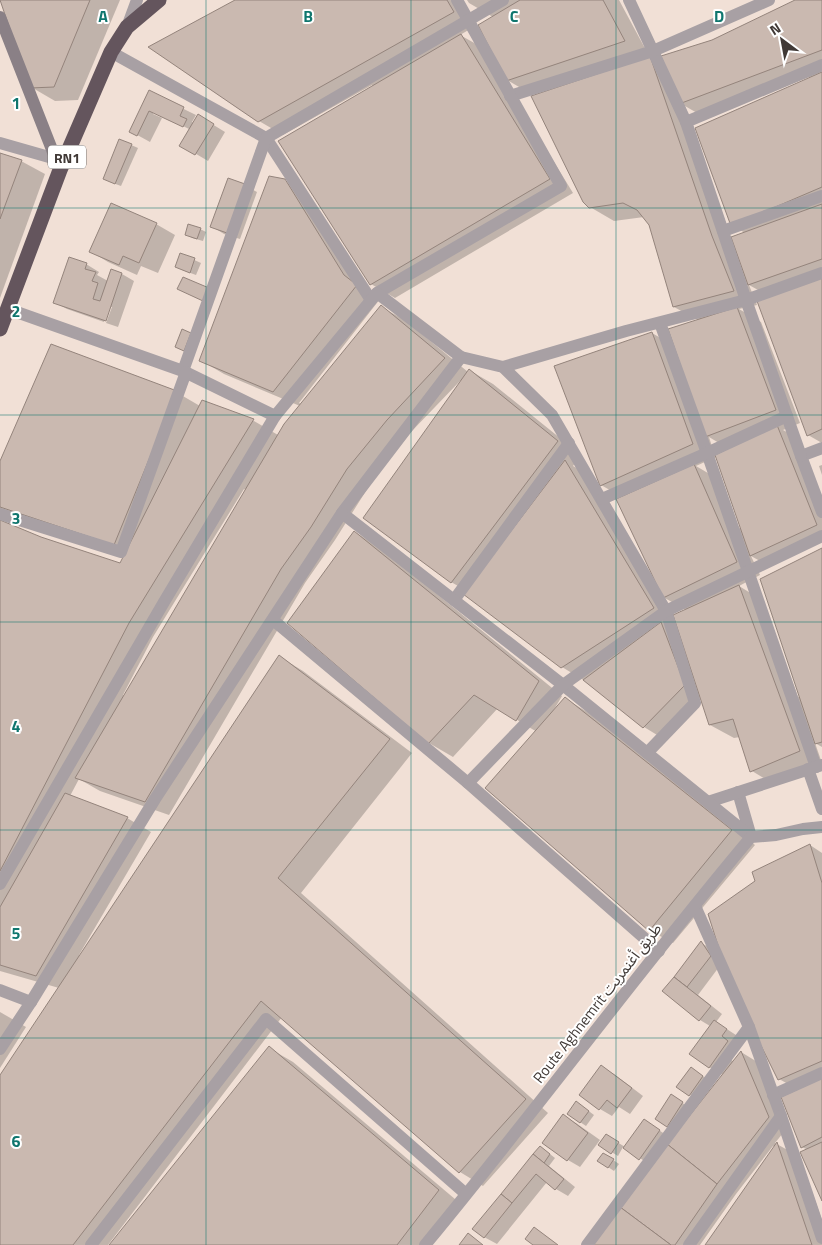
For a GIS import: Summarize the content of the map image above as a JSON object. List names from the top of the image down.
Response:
{
  "streets": {
    "highway": ["RN1"],
    "street": ["Route Aghnemrit طريق أغنمريت"]
  },
  "north": "top left",
  "grid": {
    "columns": [
      "A",
      "B",
      "C",
      "D"
    ],
    "rows": [
      "1",
      "2",
      "3",
      "4",
      "5",
      "6"
    ]
  }
}
